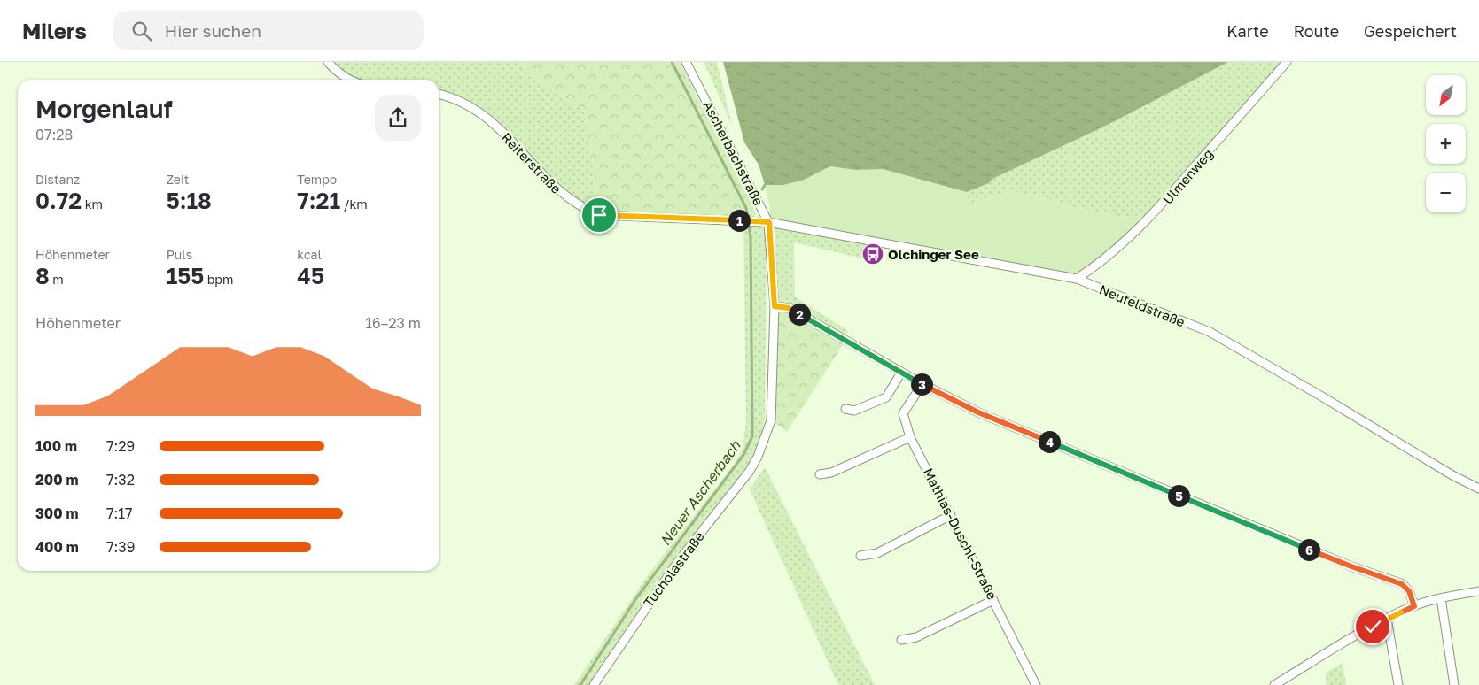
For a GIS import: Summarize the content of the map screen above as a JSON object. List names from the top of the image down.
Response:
{
  "streets": {
    "street": [
      "Ascherbachstraße",
      "Reiterstraße",
      "Ulmenweg",
      "Neufeldstraße",
      "Mathias-Duschl-Straße",
      "Tucholastraße"
    ]
  },
  "crossings": [
    ["Ascherbachstraße", "Reiterstraße"],
    ["Ascherbachstraße", "Neufeldstraße"],
    ["Ascherbachstraße", "Tucholastraße"],
    ["Reiterstraße", "Neufeldstraße"],
    ["Ulmenweg", "Neufeldstraße"]
  ],
  "water": ["Neuer Ascherbach"],
  "places": {
    "bus stop": ["Olchinger See"]
  },
  "north": "bottom left",
  "page": {
    "header": "Milers",
    "search": "Hier suchen",
    "nav": ["Karte", "Route", "Gespeichert"],
    "map_buttons": ["+", "−"],
    "heading": ["Morgenlauf", "07:28"],
    "stats": [
      ["Distanz", "0.72 km"],
      ["Zeit", "5:18"],
      ["Tempo", "7:21 /km"],
      ["Höhenmeter", "8 m"],
      ["Puls", "155 bpm"],
      ["kcal", "45"]
    ],
    "pins": [
      "1",
      "2",
      "3",
      "4",
      "5",
      "6"
    ],
    "chart": ["Höhenmeter", "16–23 m"],
    "list": [
      {
        "name": "100 m",
        "note": "7:29"
      },
      {
        "name": "200 m",
        "note": "7:32"
      },
      {
        "name": "300 m",
        "note": "7:17"
      },
      {
        "name": "400 m",
        "note": "7:39"
      }
    ]
  }
}
